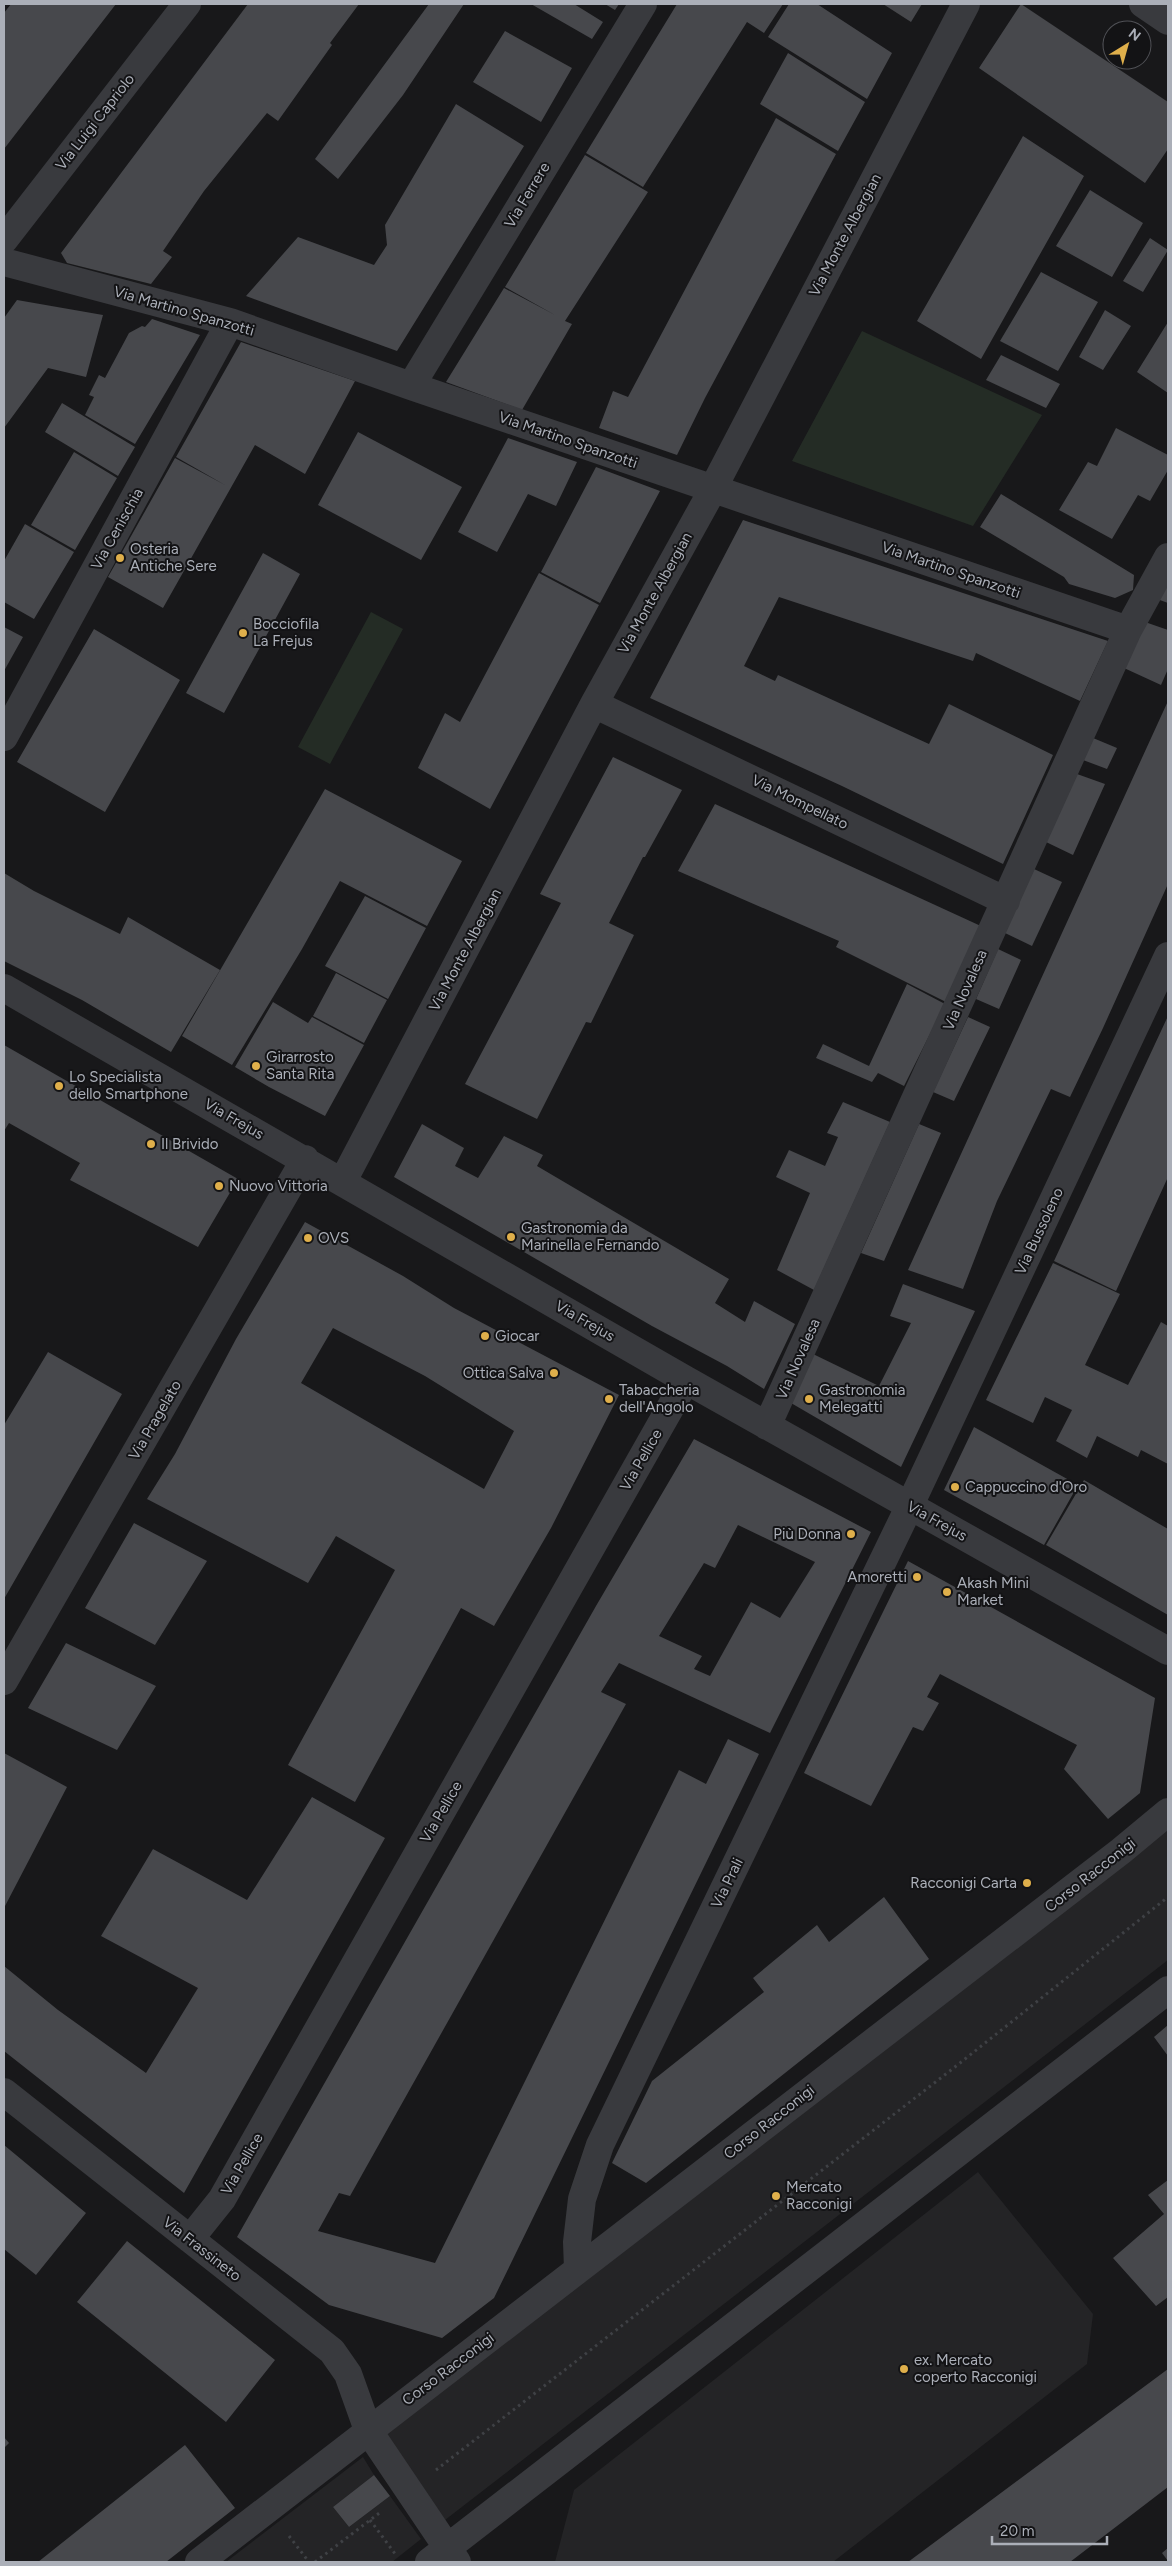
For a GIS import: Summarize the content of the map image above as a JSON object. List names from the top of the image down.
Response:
{
  "streets": {
    "street": [
      "Via Luigi Capriolo",
      "Via Ferrere",
      "Via Monte Albergian",
      "Via Martino Spanzotti",
      "Via Cenischia",
      "Via Mompellato",
      "Via Novalesa",
      "Via Frejus",
      "Via Bussoleno",
      "Via Pragelato",
      "Via Pellice",
      "Corso Racconigi",
      "Via Prali",
      "Via Frassineto"
    ]
  },
  "crossings": [
    ["Via Ferrere", "Via Martino Spanzotti"],
    ["Via Monte Albergian", "Via Martino Spanzotti"],
    ["Via Monte Albergian", "Via Mompellato"],
    ["Via Monte Albergian", "Via Frejus"],
    ["Via Martino Spanzotti", "Via Cenischia"],
    ["Via Martino Spanzotti", "Via Novalesa"],
    ["Via Mompellato", "Via Novalesa"],
    ["Via Novalesa", "Via Frejus"],
    ["Via Frejus", "Via Bussoleno"],
    ["Via Frejus", "Via Pragelato"],
    ["Via Frejus", "Via Pellice"],
    ["Via Frejus", "Via Prali"],
    ["Via Bussoleno", "Via Prali"],
    ["Via Pellice", "Via Frassineto"],
    ["Corso Racconigi", "Via Prali"],
    ["Corso Racconigi", "Via Frassineto"]
  ],
  "places": [
    "Osteria Antiche Sere",
    "Bocciofila La Frejus",
    "Girarrosto Santa Rita",
    "Lo Specialista dello Smartphone",
    "Il Brivido",
    "Nuovo Vittoria",
    "Gastronomia da Marinella e Fernando",
    "OVS",
    "Giocar",
    "Ottica Salva",
    "Tabaccheria dell'Angolo",
    "Gastronomia Melegatti",
    "Cappuccino d'Oro",
    "Più Donna",
    "Amoretti",
    "Akash Mini Market",
    "Racconigi Carta",
    "Mercato Racconigi",
    "ex. Mercato coperto Racconigi"
  ],
  "scale_bar": "20 m",
  "north": "top right"
}
